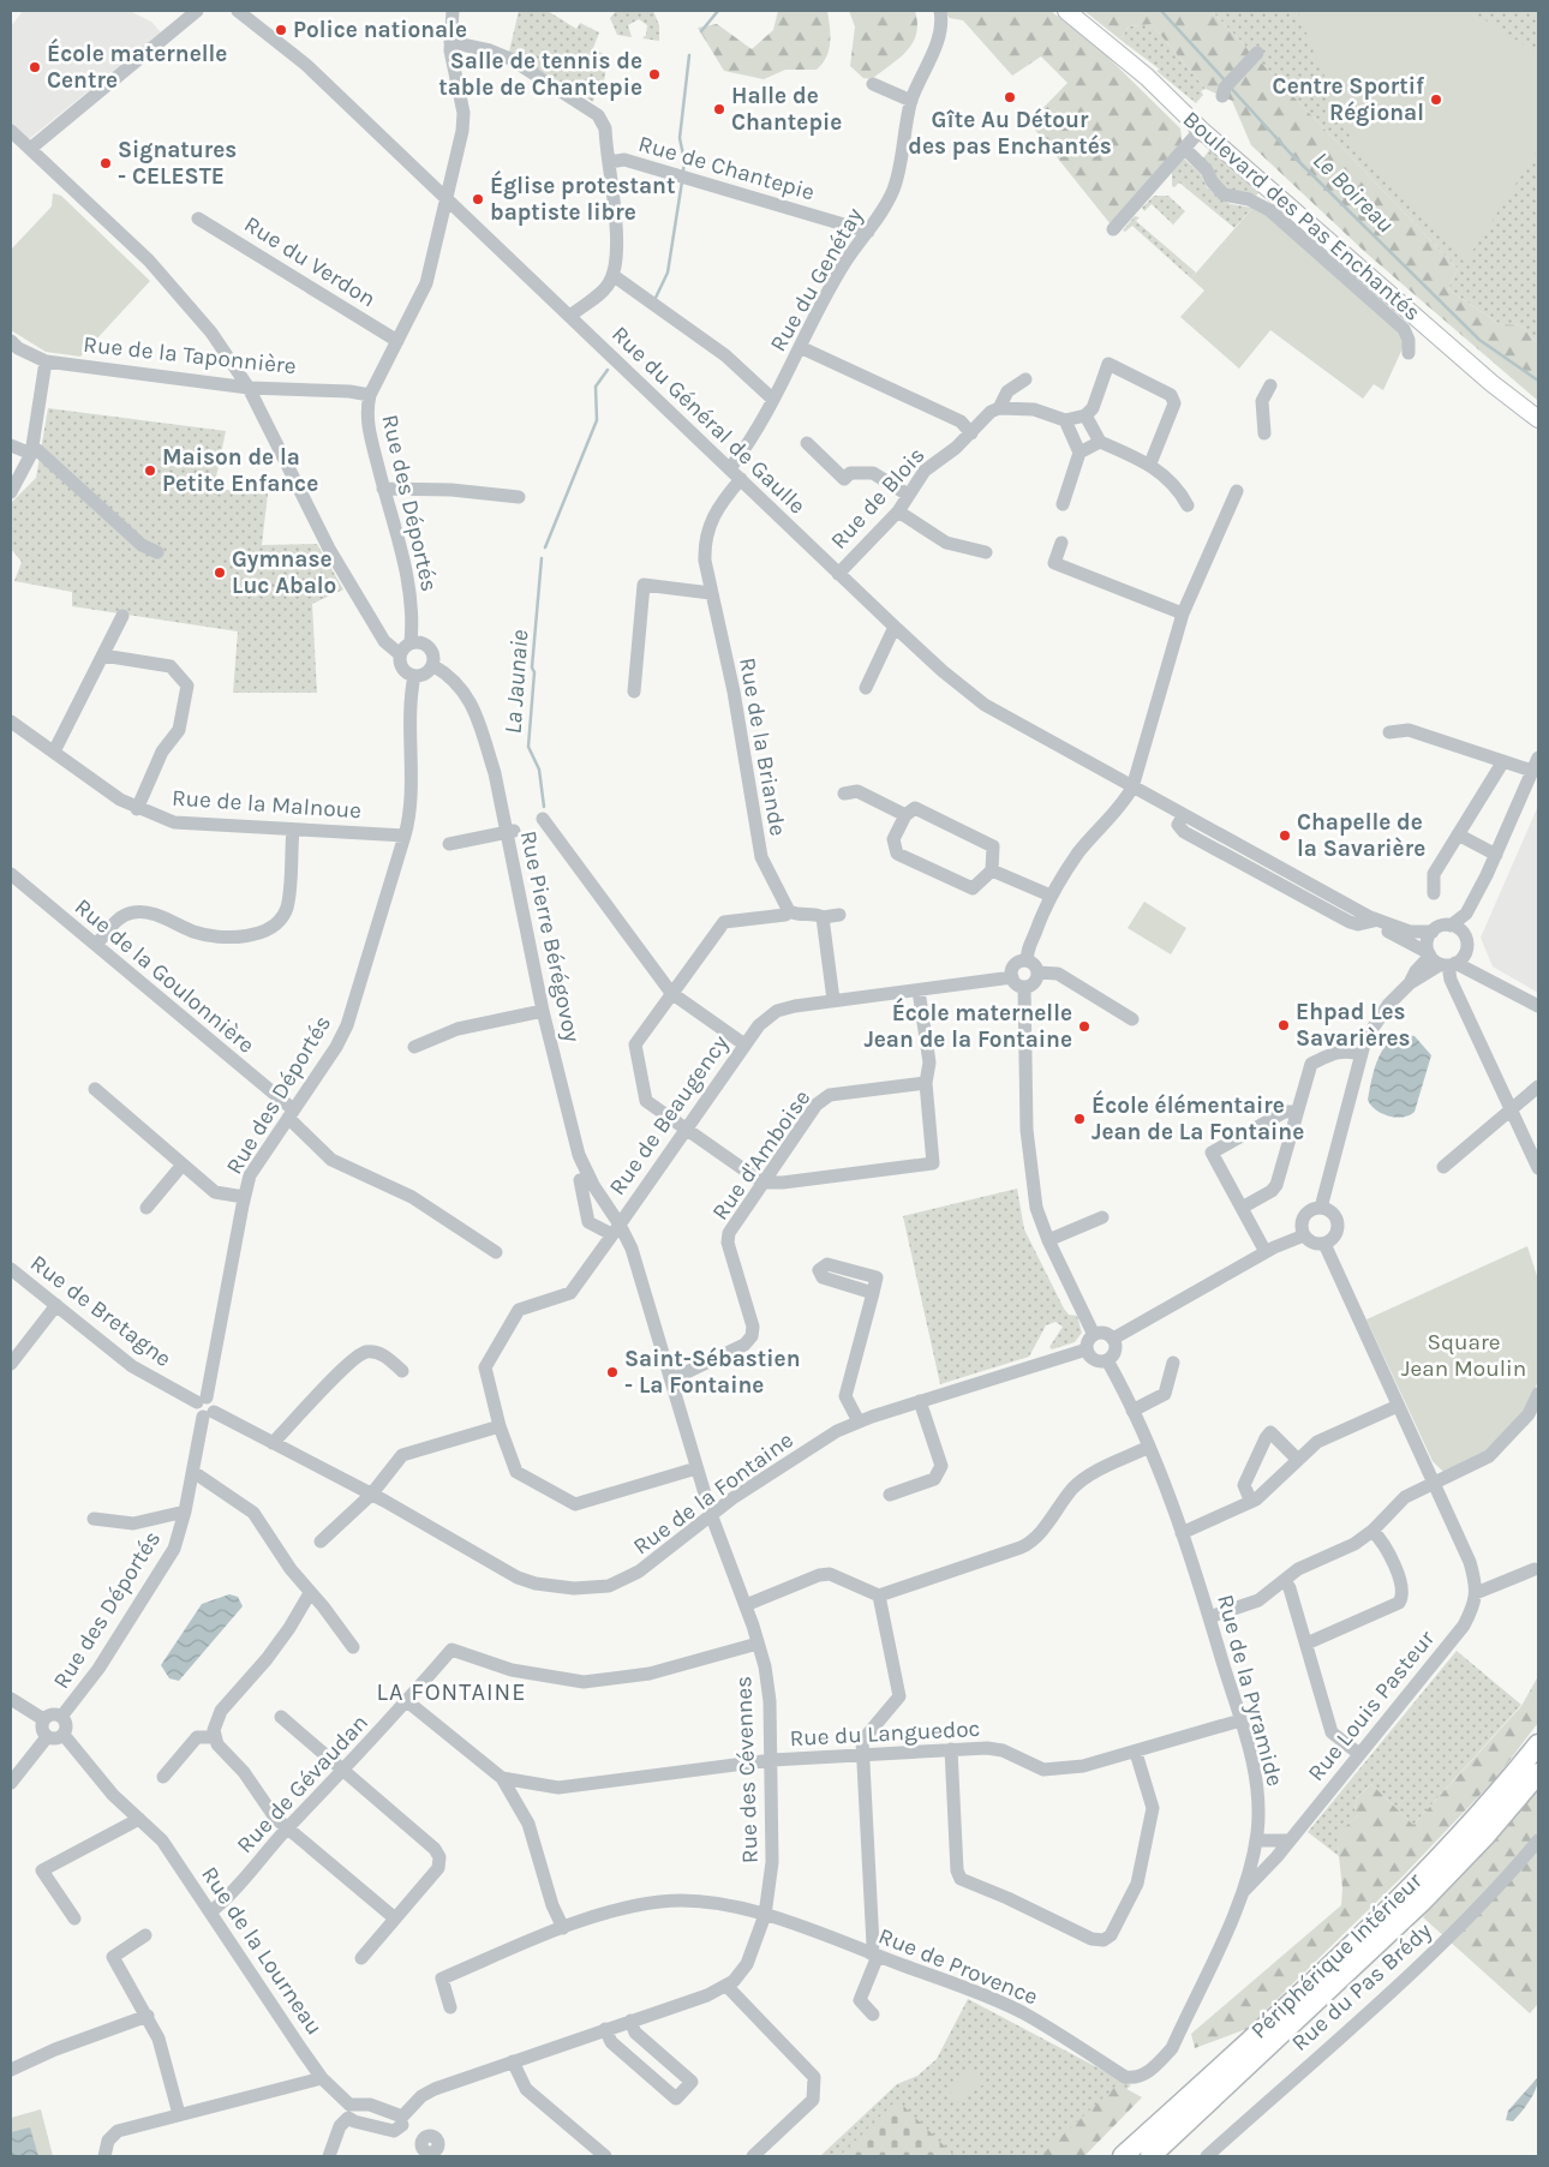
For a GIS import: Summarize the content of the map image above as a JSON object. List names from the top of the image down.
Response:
{
  "streets": {
    "highway": ["Périphérique Intérieur"],
    "main road": ["Boulevard des Pas Enchantés"],
    "street": [
      "Rue de Chantepie",
      "Rue du Verdon",
      "Rue du Genétay",
      "Rue de la Taponnière",
      "Rue du Général de Gaulle",
      "Rue de Blois",
      "Rue des Déportés",
      "Rue de la Briande",
      "Rue de la Malnoue",
      "Rue Pierre Bérégovoy",
      "Rue de la Goulonnière",
      "Rue de Beaugency",
      "Rue d'Amboise",
      "Rue de Bretagne",
      "Rue de la Fontaine",
      "Rue de la Pyramide",
      "Rue Louis Pasteur",
      "Rue du Languedoc",
      "Rue des Cévennes",
      "Rue de Gévaudan",
      "Rue de la Lourneau",
      "Rue de Provence",
      "Rue du Pas Brédy"
    ]
  },
  "crossings": [
    ["Rue de Chantepie", "Rue du Genétay"],
    ["Rue du Verdon", "Rue des Déportés"],
    ["Rue du Genétay", "Rue du Général de Gaulle"],
    ["Rue de la Taponnière", "Rue des Déportés"],
    ["Rue du Général de Gaulle", "Rue de Blois"],
    ["Rue du Général de Gaulle", "Rue des Déportés"],
    ["Rue du Général de Gaulle", "Rue de la Briande"],
    ["Rue des Déportés", "Rue de la Malnoue"],
    ["Rue des Déportés", "Rue Pierre Bérégovoy"],
    ["Rue des Déportés", "Rue de la Goulonnière"],
    ["Rue des Déportés", "Rue de Bretagne"],
    ["Rue des Déportés", "Rue de la Fontaine"],
    ["Rue des Déportés", "Rue de la Lourneau"],
    ["Rue Pierre Bérégovoy", "Rue de Beaugency"],
    ["Rue de Beaugency", "Rue d'Amboise"],
    ["Rue de Beaugency", "Rue de la Fontaine"],
    ["Rue de Beaugency", "Rue des Cévennes"],
    ["Rue de la Fontaine", "Rue de la Pyramide"],
    ["Rue de la Fontaine", "Rue des Cévennes"],
    ["Rue de la Pyramide", "Rue Louis Pasteur"],
    ["Rue de la Pyramide", "Rue du Languedoc"],
    ["Rue de la Pyramide", "Rue de Provence"],
    ["Rue du Languedoc", "Rue des Cévennes"],
    ["Rue des Cévennes", "Rue de Gévaudan"],
    ["Rue des Cévennes", "Rue de Provence"],
    ["Rue de Gévaudan", "Rue de la Lourneau"]
  ],
  "districts": ["LA FONTAINE"],
  "water": ["Le Boireau", "La Jaunaie"],
  "parks": ["Square Jean Moulin"],
  "places": [
    "Police nationale",
    "École maternelle Centre",
    "Salle de tennis de table de Chantepie",
    "Gîte Au Détour des pas Enchantés",
    "Centre Sportif Régional",
    "Halle de Chantepie",
    "Signatures - CELESTE",
    "Église protestant baptiste libre",
    "Maison de la Petite Enfance",
    "Gymnase Luc Abalo",
    "Chapelle de la Savarière",
    "Ehpad Les Savarières",
    "École maternelle Jean de la Fontaine",
    "École élémentaire Jean de La Fontaine",
    "Saint-Sébastien - La Fontaine"
  ]
}
